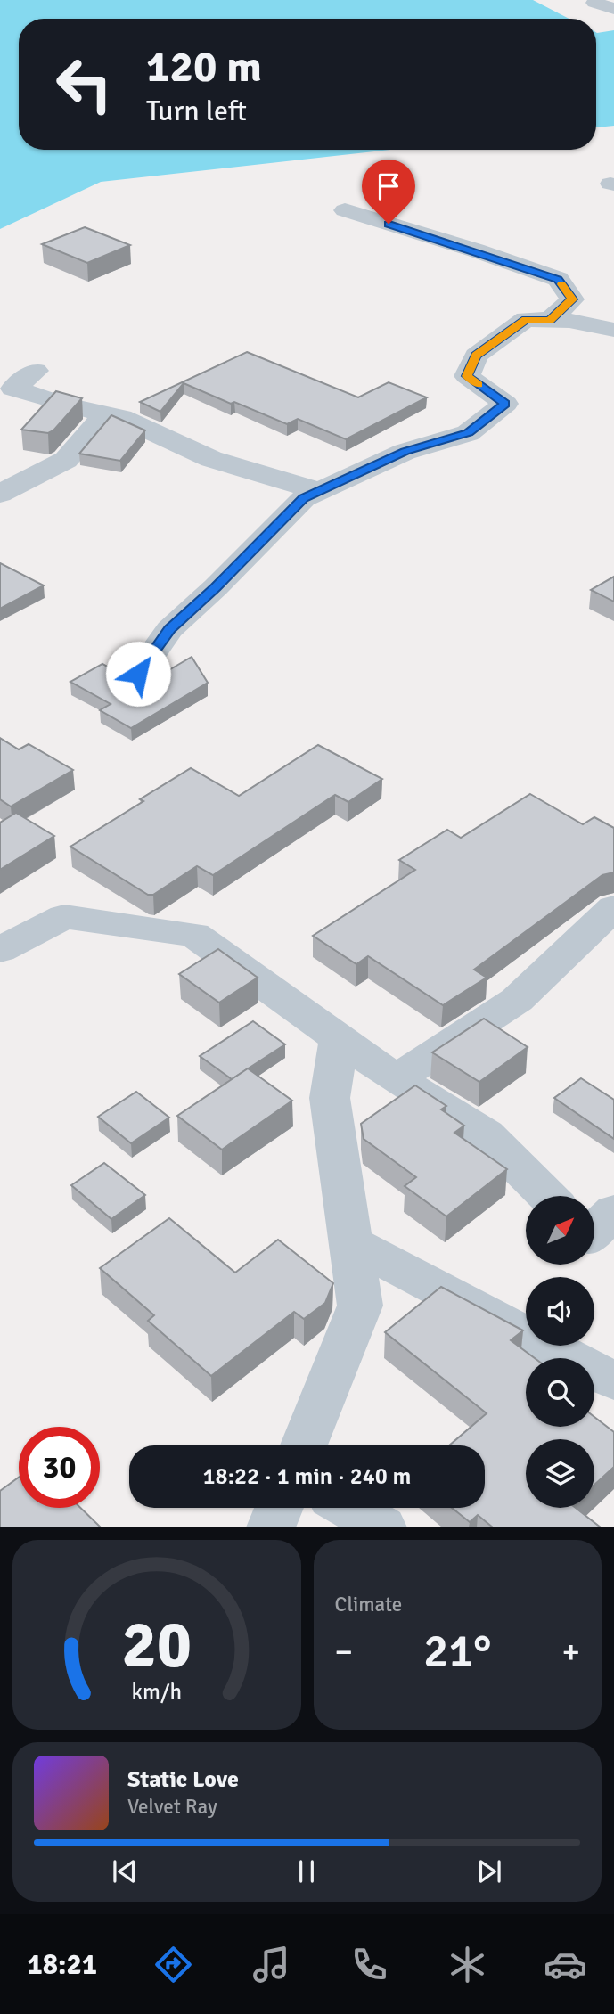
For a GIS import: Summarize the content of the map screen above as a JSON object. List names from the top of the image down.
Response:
{
  "north": "top right",
  "page": {
    "turn": ["120 m", "Turn left"],
    "limit": "30",
    "trip": "18:22 · 1 min · 240 m",
    "tile": "Climate",
    "heat": ["−", "21°", "+"],
    "song": ["Static Love", "Velvet Ray"],
    "tabs": "18:21",
    "gauge": ["20", "km/h"]
  }
}
